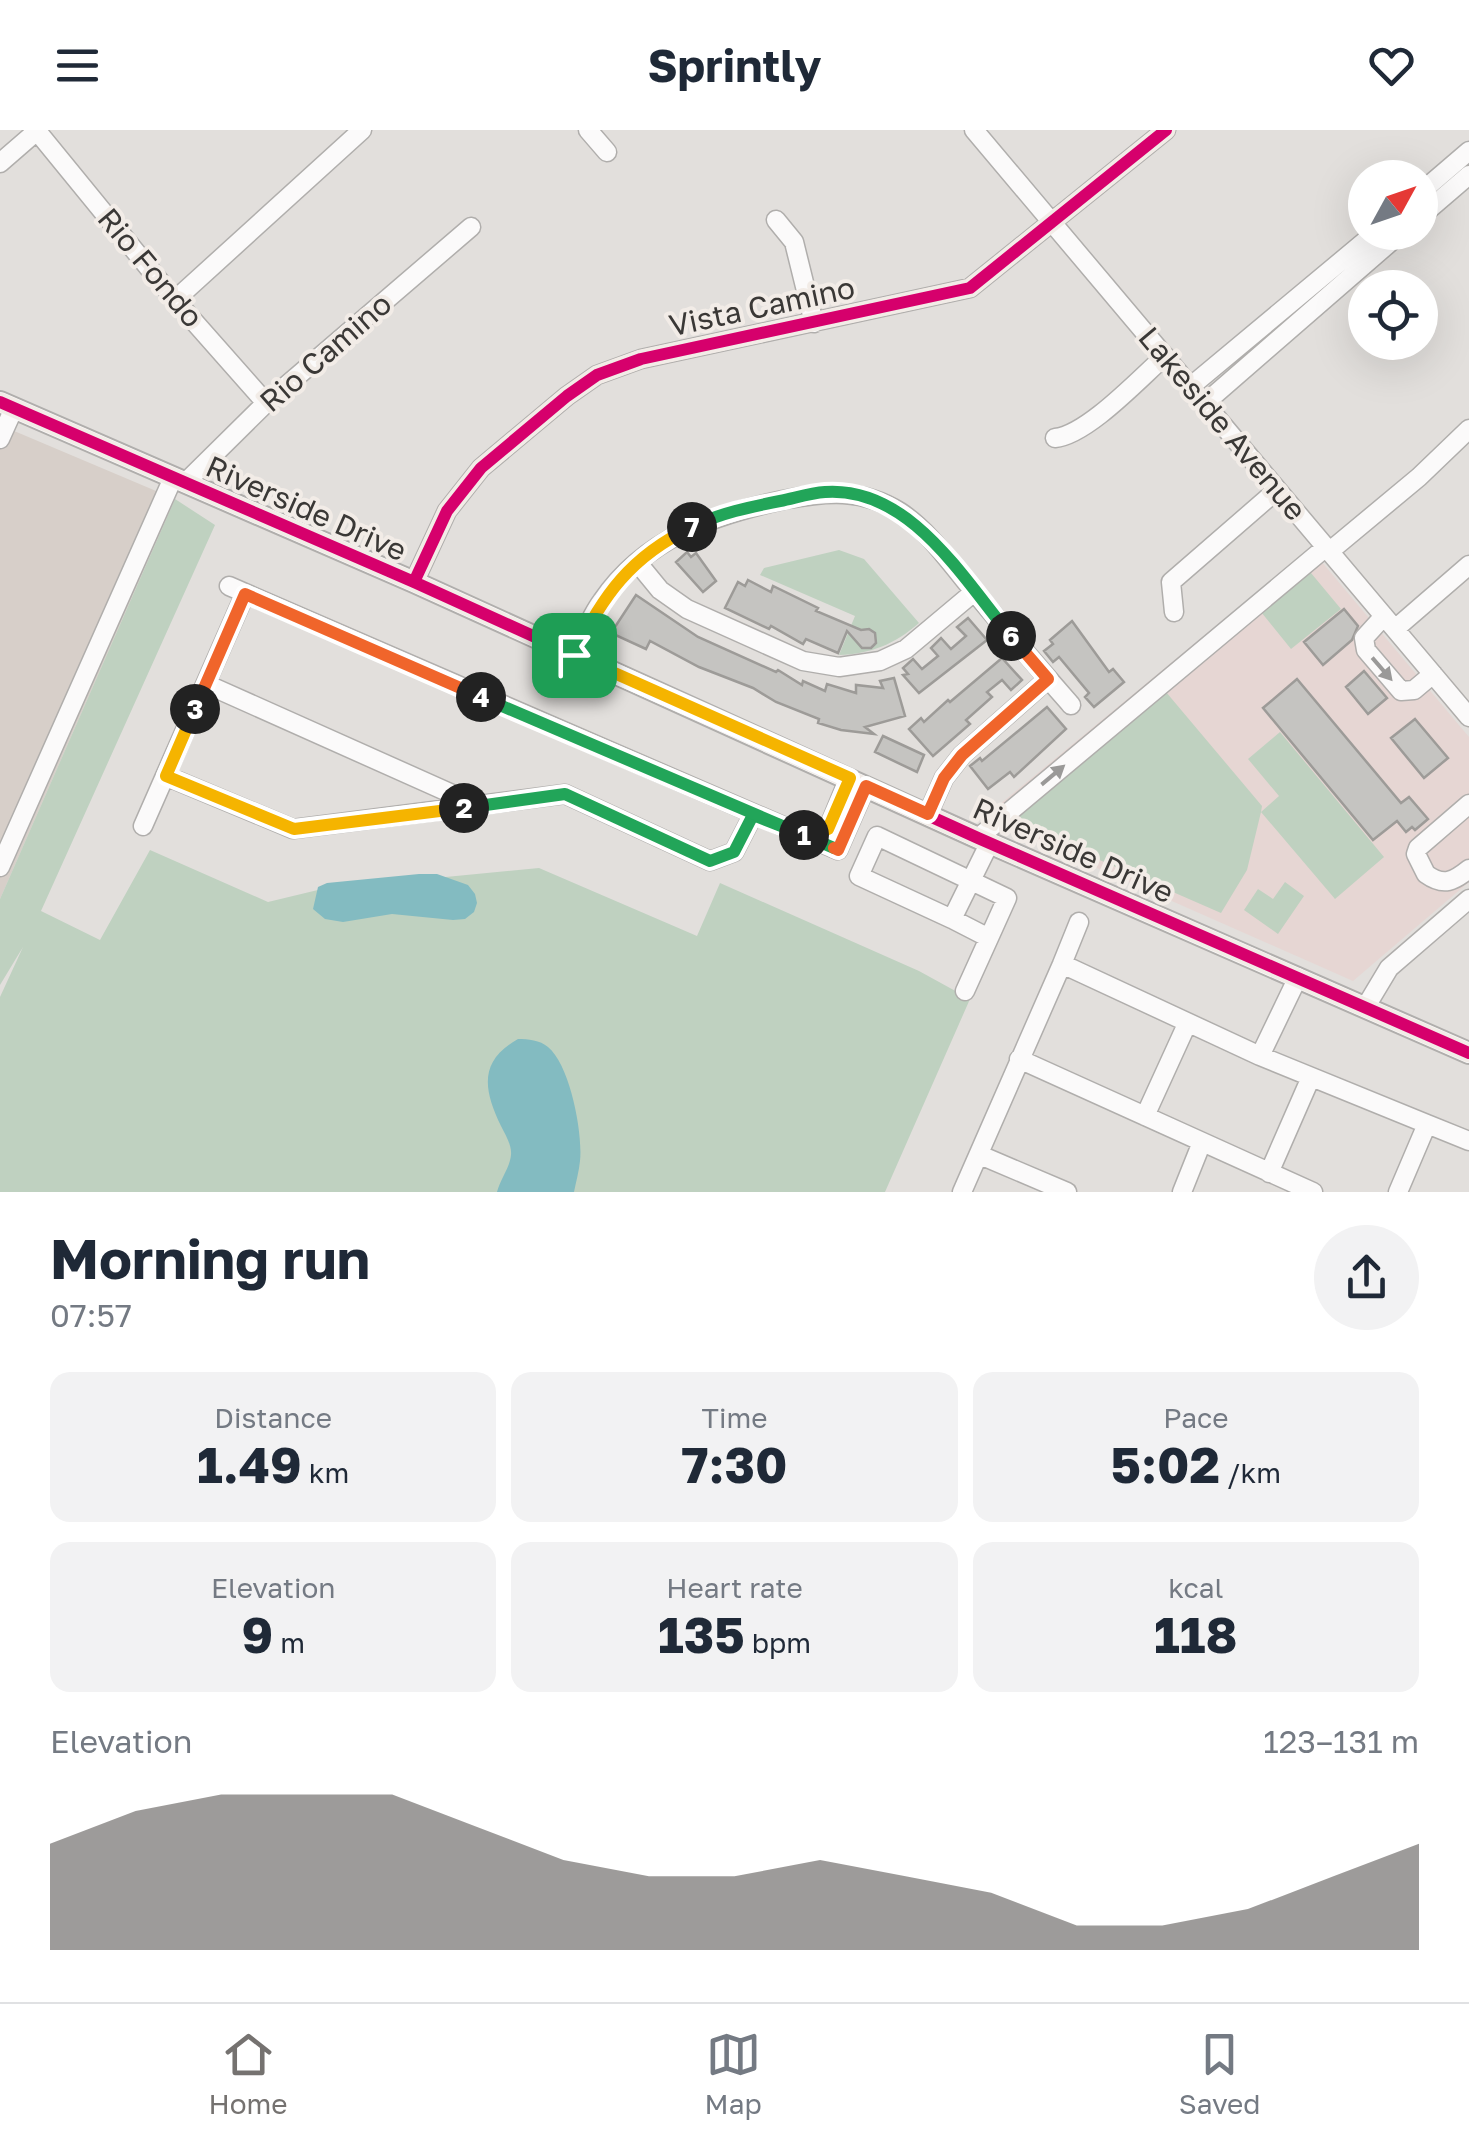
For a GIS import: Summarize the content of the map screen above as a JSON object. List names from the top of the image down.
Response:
{
  "streets": {
    "main road": ["Riverside Drive"],
    "street": [
      "Rio Fondo",
      "Vista Camino",
      "Rio Camino",
      "Lakeside Avenue"
    ]
  },
  "crossings": [
    ["Rio Fondo", "Rio Camino"],
    ["Vista Camino", "Lakeside Avenue"],
    ["Vista Camino", "Riverside Drive"],
    ["Rio Camino", "Riverside Drive"]
  ],
  "north": "top right",
  "page": {
    "header": "Sprintly",
    "pins": [
      "7",
      "6",
      "4",
      "3",
      "2",
      "1"
    ],
    "heading": ["Morning run", "07:57"],
    "stats": [
      ["Distance", "1.49 km"],
      ["Time", "7:30"],
      ["Pace", "5:02 /km"],
      ["Elevation", "9 m"],
      ["Heart rate", "135 bpm"],
      ["kcal", "118"]
    ],
    "chart": ["Elevation", "123–131 m"],
    "tabs": ["Home", "Map", "Saved"]
  }
}
